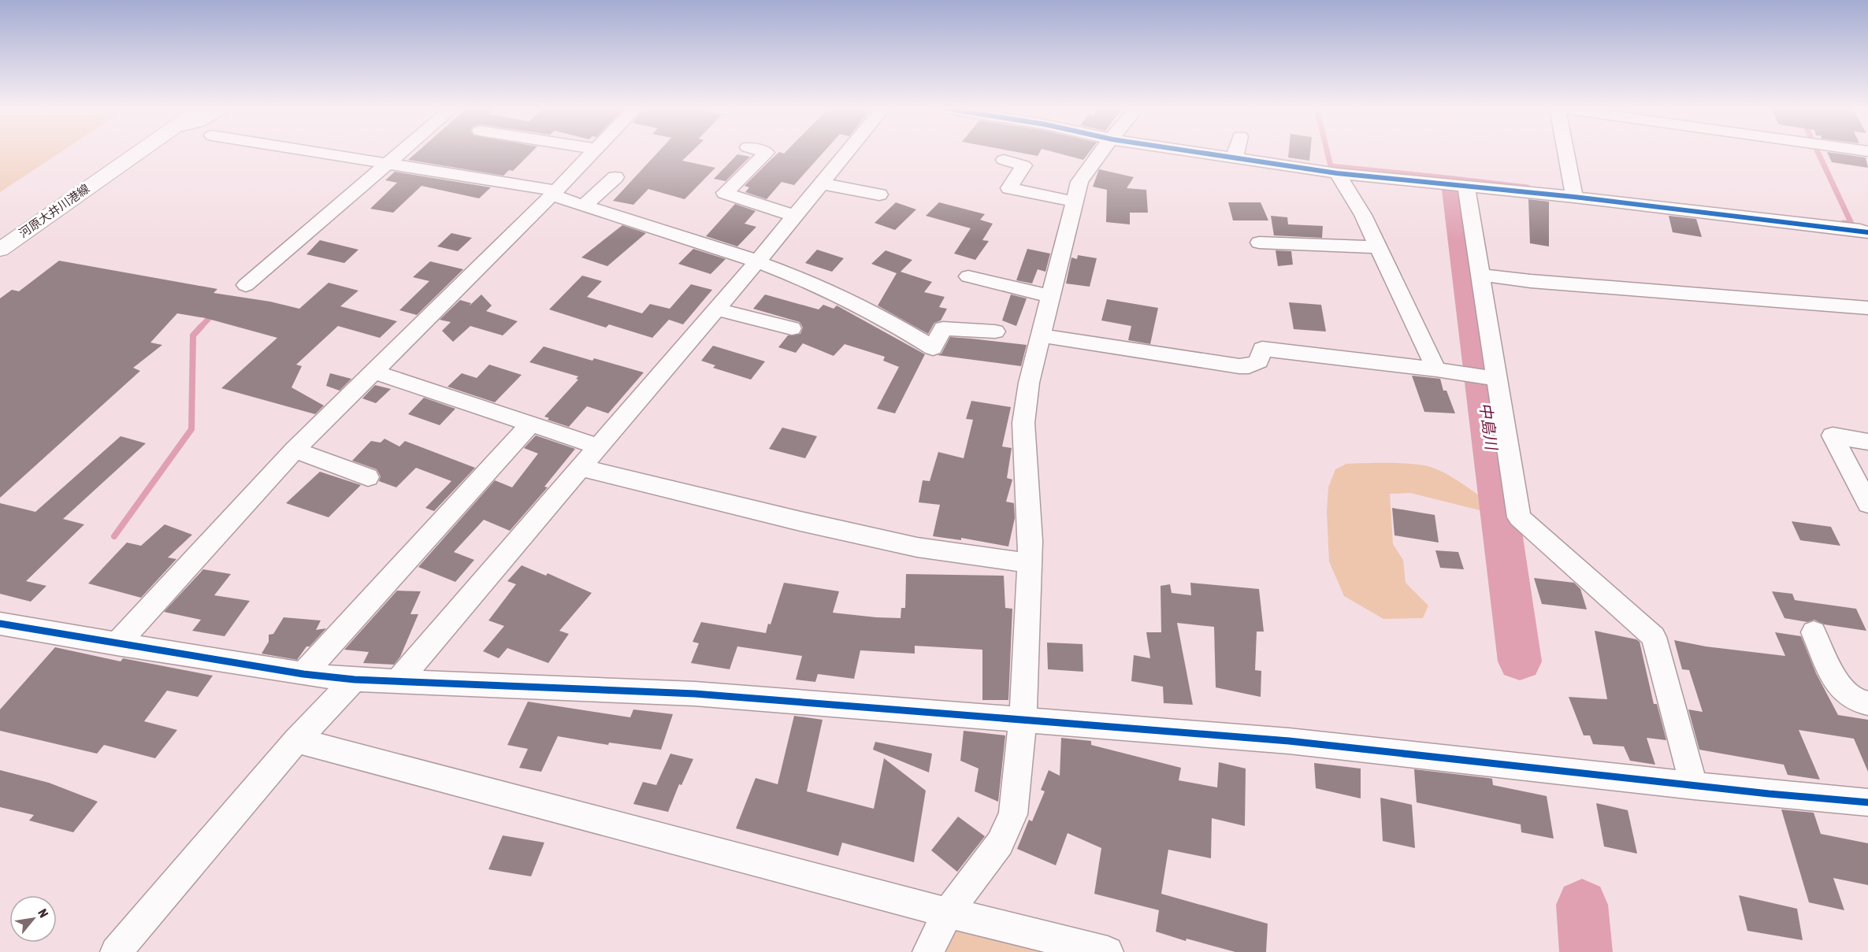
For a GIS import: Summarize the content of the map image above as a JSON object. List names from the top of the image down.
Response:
{
  "streets": {
    "main road": ["河原大井川港線"]
  },
  "water": ["中島川"],
  "north": "top right"
}
